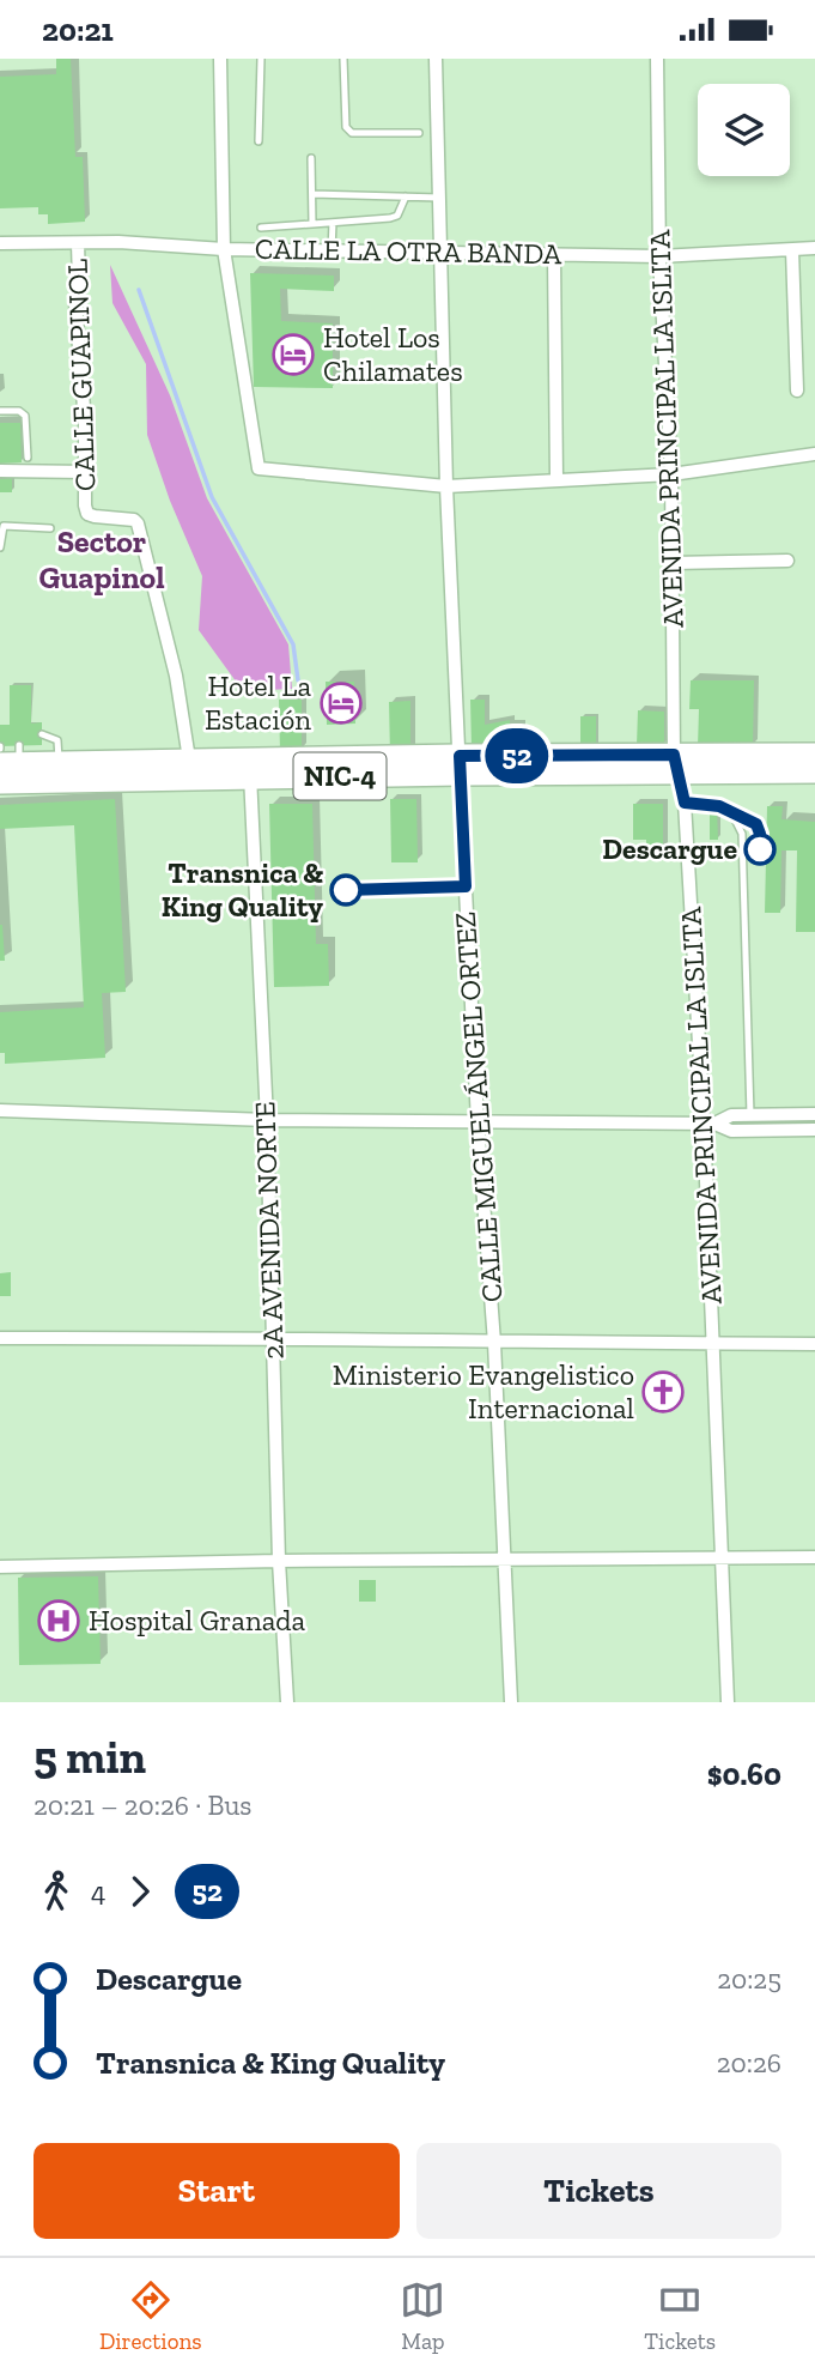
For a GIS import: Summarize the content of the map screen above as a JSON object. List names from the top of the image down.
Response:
{
  "streets": {
    "highway": ["NIC-4"],
    "street": [
      "CALLE LA OTRA BANDA",
      "CALLE GUAPINOL",
      "AVENIDA PRINCIPAL LA ISLITA",
      "CALLE MIGUEL ÁNGEL ORTEZ",
      "2A AVENIDA NORTE"
    ]
  },
  "crossings": [
    ["CALLE LA OTRA BANDA", "CALLE GUAPINOL"],
    ["CALLE LA OTRA BANDA", "AVENIDA PRINCIPAL LA ISLITA"],
    ["CALLE LA OTRA BANDA", "CALLE MIGUEL ÁNGEL ORTEZ"],
    ["CALLE GUAPINOL", "NIC-4"],
    ["AVENIDA PRINCIPAL LA ISLITA", "NIC-4"],
    ["NIC-4", "CALLE MIGUEL ÁNGEL ORTEZ"],
    ["NIC-4", "2A AVENIDA NORTE"]
  ],
  "districts": ["Sector Guapinol"],
  "places": {
    "hotel": ["Hotel Los Chilamates", "Hotel La Estación"],
    "other": ["Descargue", "Transnica & King Quality"],
    "church": ["Ministerio Evangelistico Internacional"],
    "hospital": ["Hospital Granada"]
  },
  "lines": ["bus line 52"],
  "page": {
    "status": "20:21",
    "on_map": "52",
    "heading": ["5 min", "20:21 – 20:26 · Bus", "$0.60"],
    "legs": ["4", "52"],
    "list": [
      {
        "name": "Descargue",
        "value": "20:25"
      },
      {
        "name": "Transnica & King Quality",
        "value": "20:26"
      }
    ],
    "buttons": ["Start", "Tickets"],
    "tabs": ["Directions", "Map", "Tickets"]
  }
}
